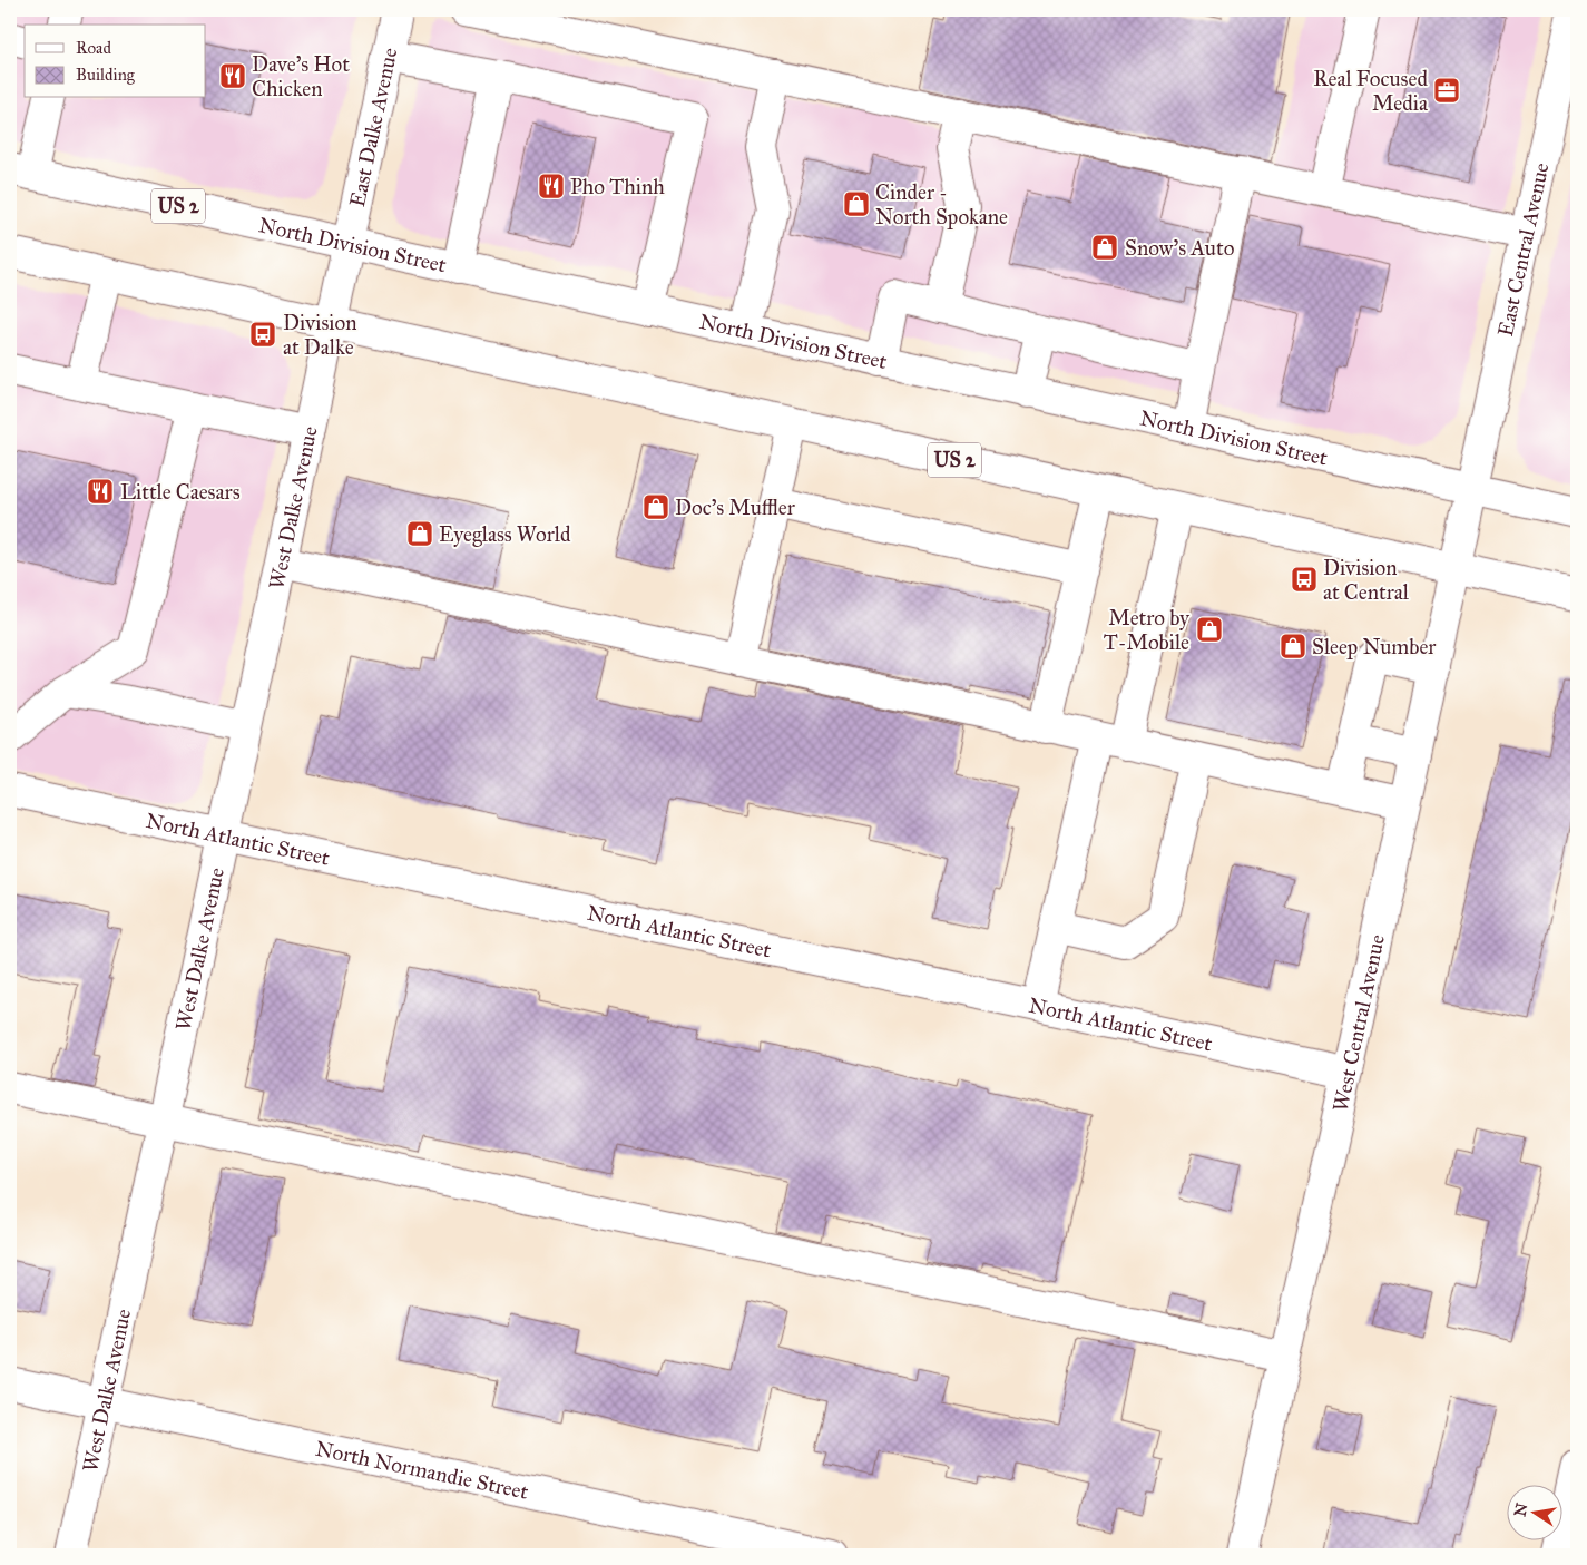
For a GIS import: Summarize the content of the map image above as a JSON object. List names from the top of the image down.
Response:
{
  "streets": {
    "street": [
      "East Dalke Avenue",
      "US 2",
      "North Division Street",
      "East Central Avenue",
      "West Dalke Avenue",
      "North Atlantic Street",
      "West Central Avenue",
      "North Normandie Street"
    ]
  },
  "crossings": [
    ["East Dalke Avenue", "North Division Street"],
    ["East Dalke Avenue", "West Dalke Avenue"],
    ["US 2", "West Dalke Avenue"],
    ["US 2", "West Central Avenue"],
    ["North Division Street", "East Central Avenue"],
    ["North Division Street", "West Dalke Avenue"],
    ["North Division Street", "West Central Avenue"],
    ["East Central Avenue", "West Central Avenue"],
    ["West Dalke Avenue", "North Atlantic Street"],
    ["West Dalke Avenue", "North Normandie Street"],
    ["North Atlantic Street", "West Central Avenue"]
  ],
  "places": {
    "restaurant": ["Dave's Hot Chicken", "Pho Thinh", "Little Caesars"],
    "office": ["Real Focused Media"],
    "shop": [
      "Cinder - North Spokane",
      "Snow's Auto",
      "Doc's Muffler",
      "Eyeglass World",
      "Metro by T-Mobile",
      "Sleep Number"
    ],
    "bus stop": ["Division at Dalke", "Division at Central"]
  },
  "legend": ["Road", "Building"],
  "north": "left"
}
